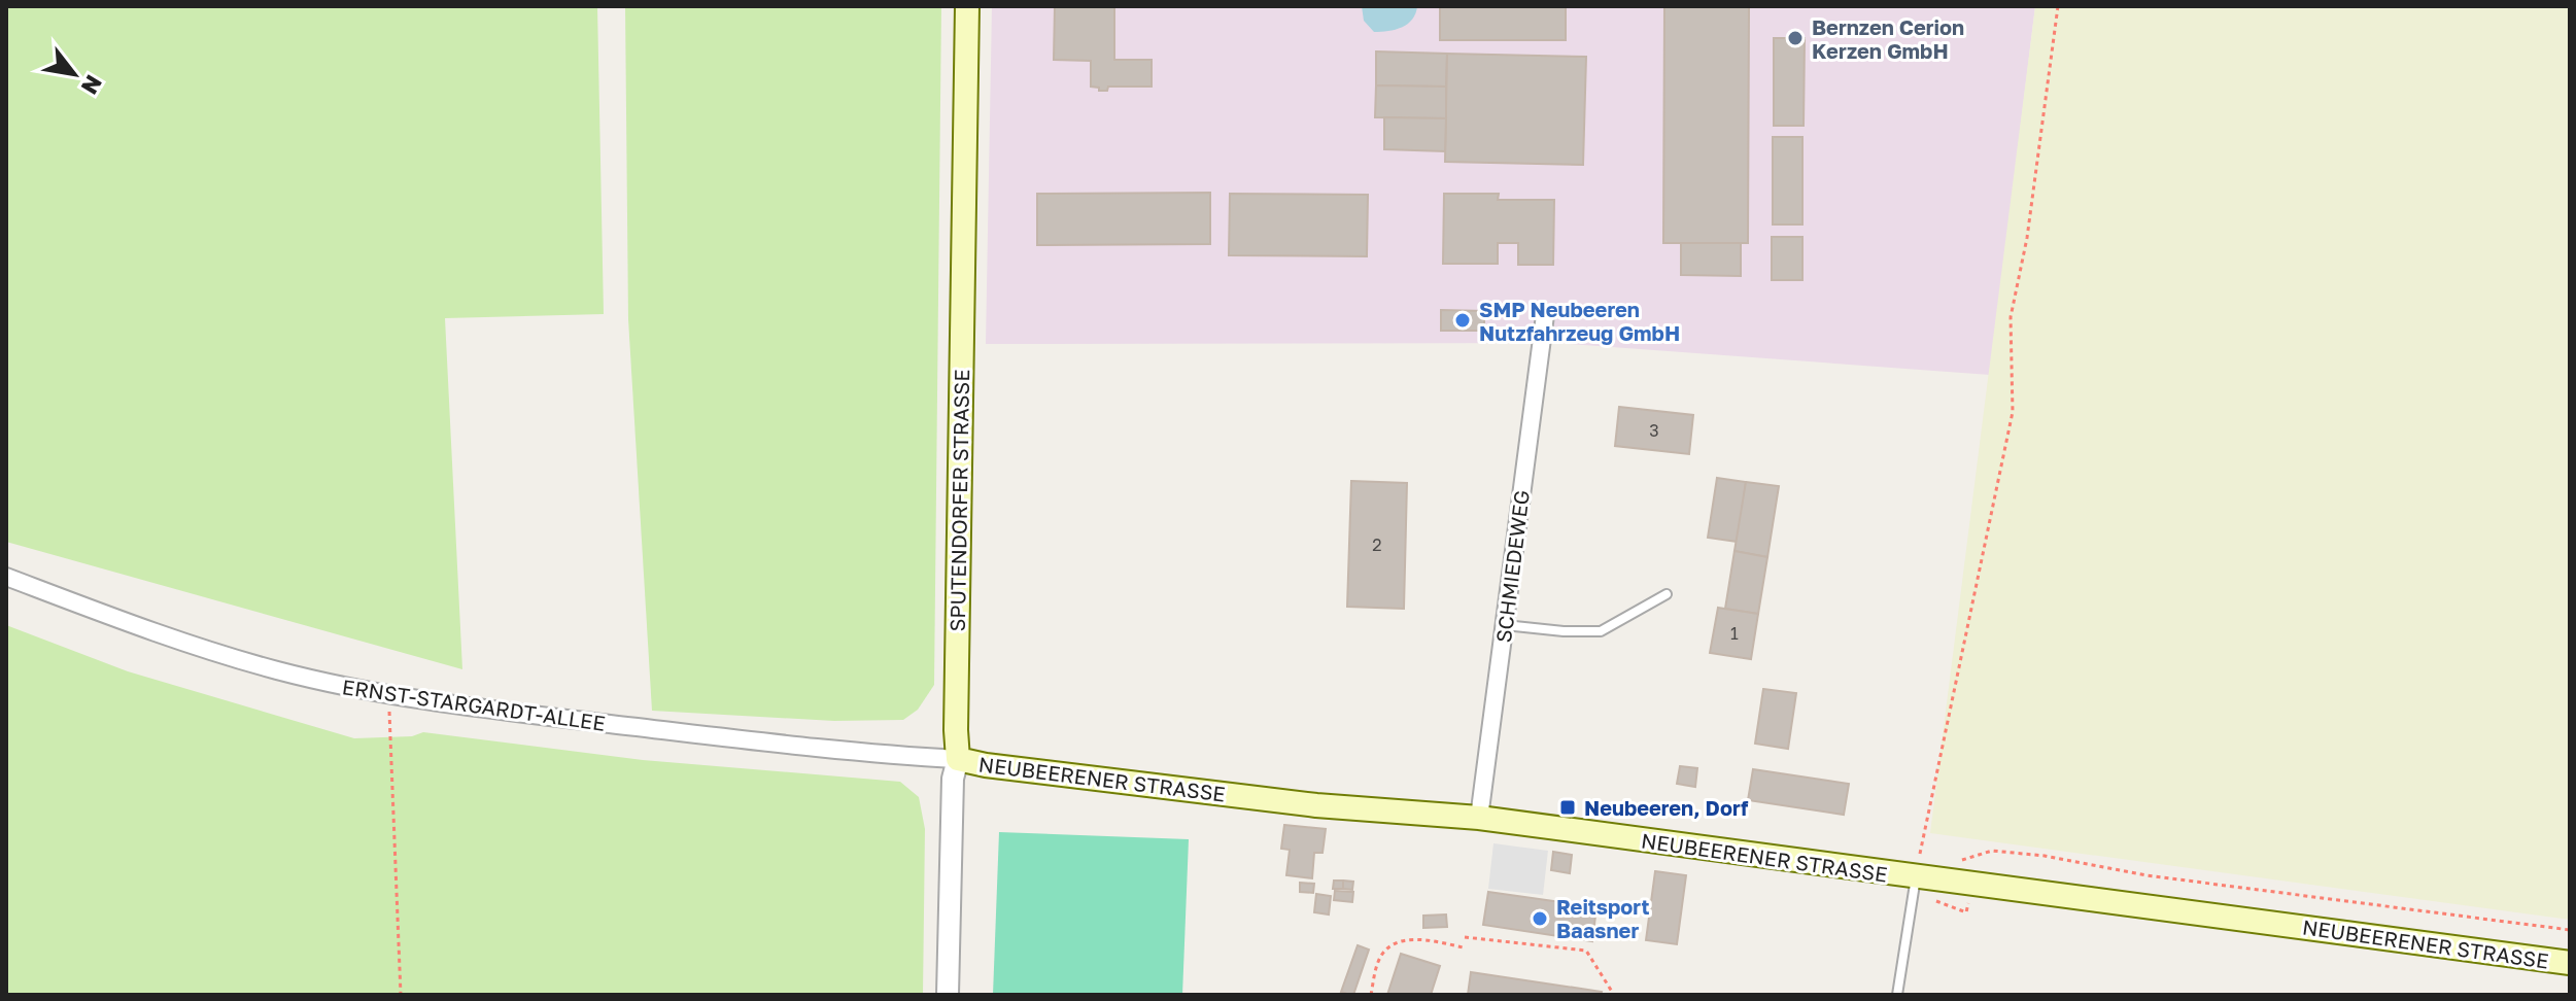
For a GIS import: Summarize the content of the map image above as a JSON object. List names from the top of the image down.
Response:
{
  "streets": {
    "main road": ["SPUTENDORFER STRASSE", "NEUBEERENER STRASSE"],
    "street": ["SCHMIEDEWEG", "ERNST-STARGARDT-ALLEE"]
  },
  "crossings": [
    ["SPUTENDORFER STRASSE", "ERNST-STARGARDT-ALLEE"],
    ["SPUTENDORFER STRASSE", "NEUBEERENER STRASSE"],
    ["SCHMIEDEWEG", "NEUBEERENER STRASSE"],
    ["ERNST-STARGARDT-ALLEE", "NEUBEERENER STRASSE"]
  ],
  "places": {
    "other": ["Bernzen Cerion Kerzen GmbH", "SMP Neubeeren Nutzfahrzeug GmbH", "Reitsport Baasner"],
    "transit": ["Neubeeren, Dorf"]
  },
  "house_numbers": ["3", "2", "1"],
  "north": "bottom right"
}
